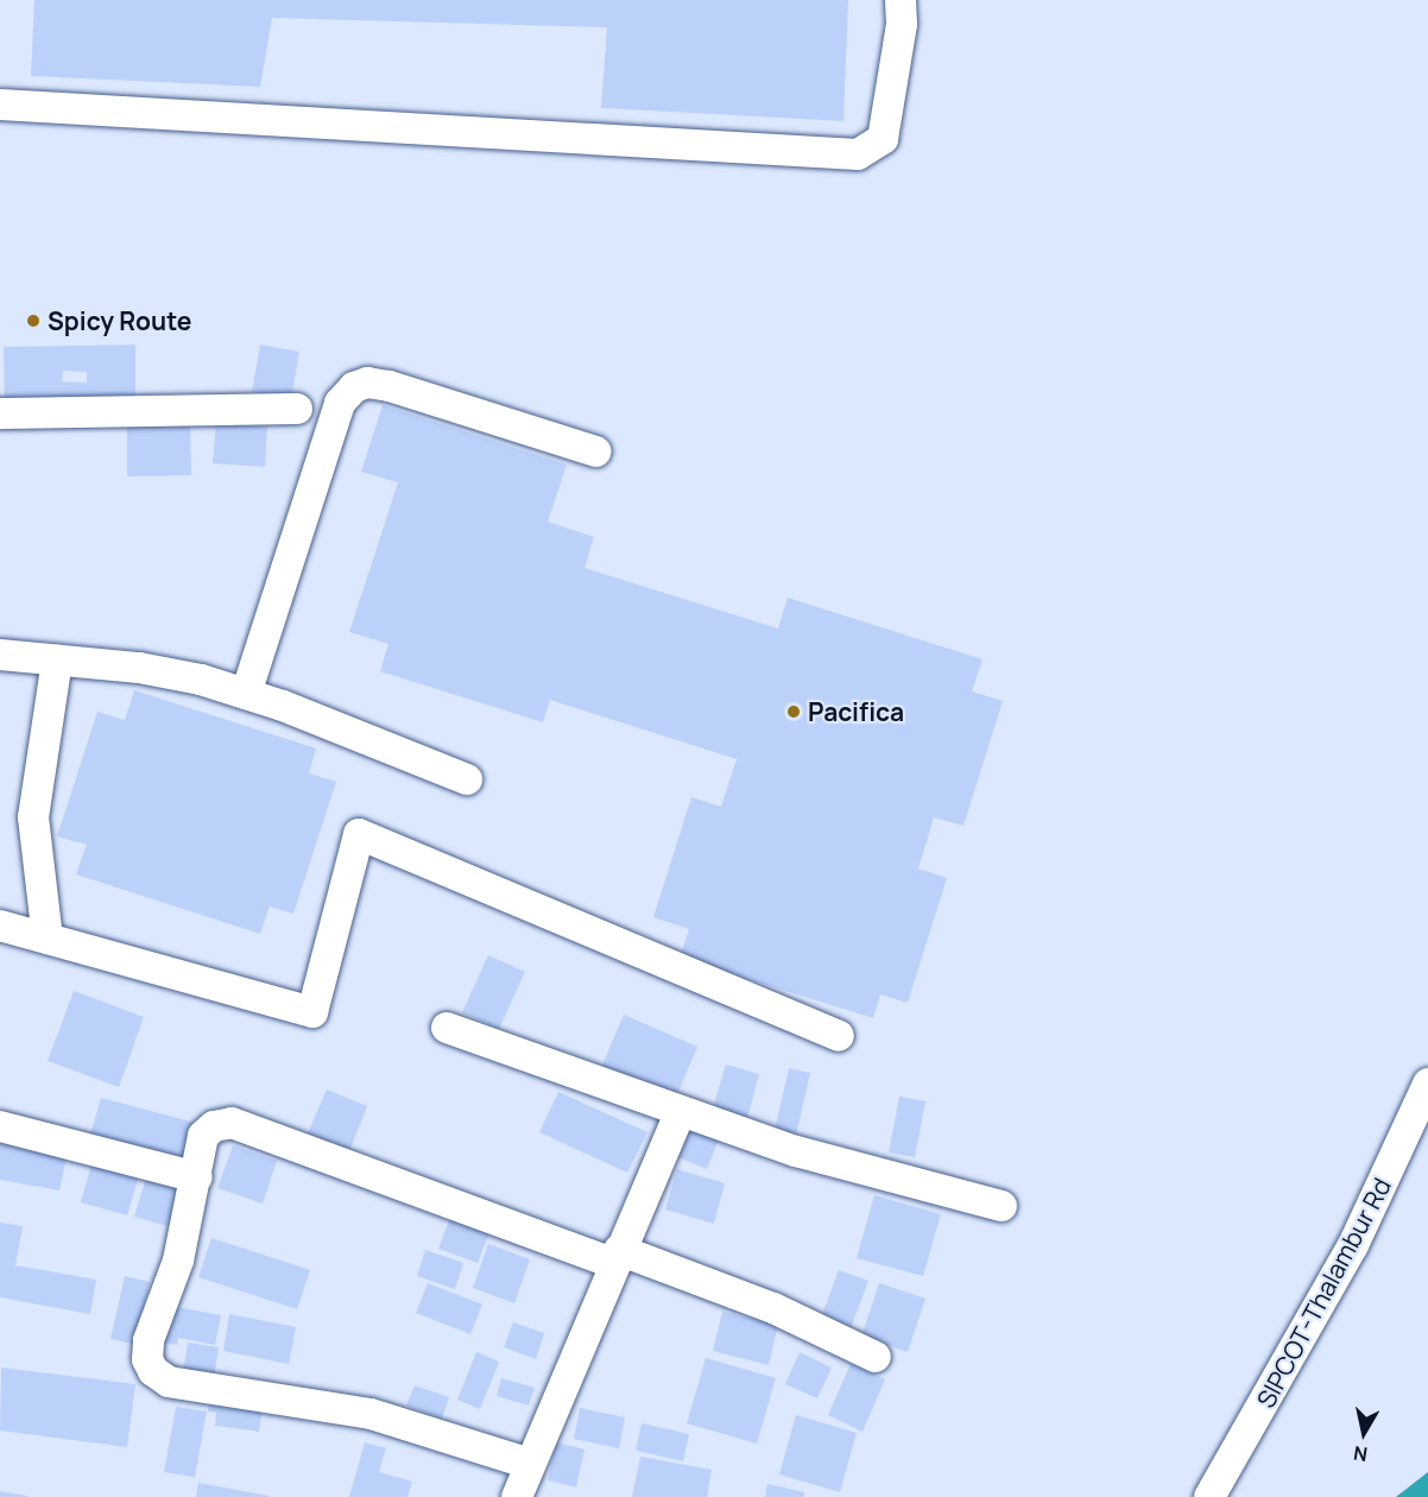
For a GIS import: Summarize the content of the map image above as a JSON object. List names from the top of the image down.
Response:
{
  "streets": {
    "street": ["SIPCOT-Thalambur Rd"]
  },
  "places": ["Spicy Route", "Pacifica"],
  "north": "bottom"
}
